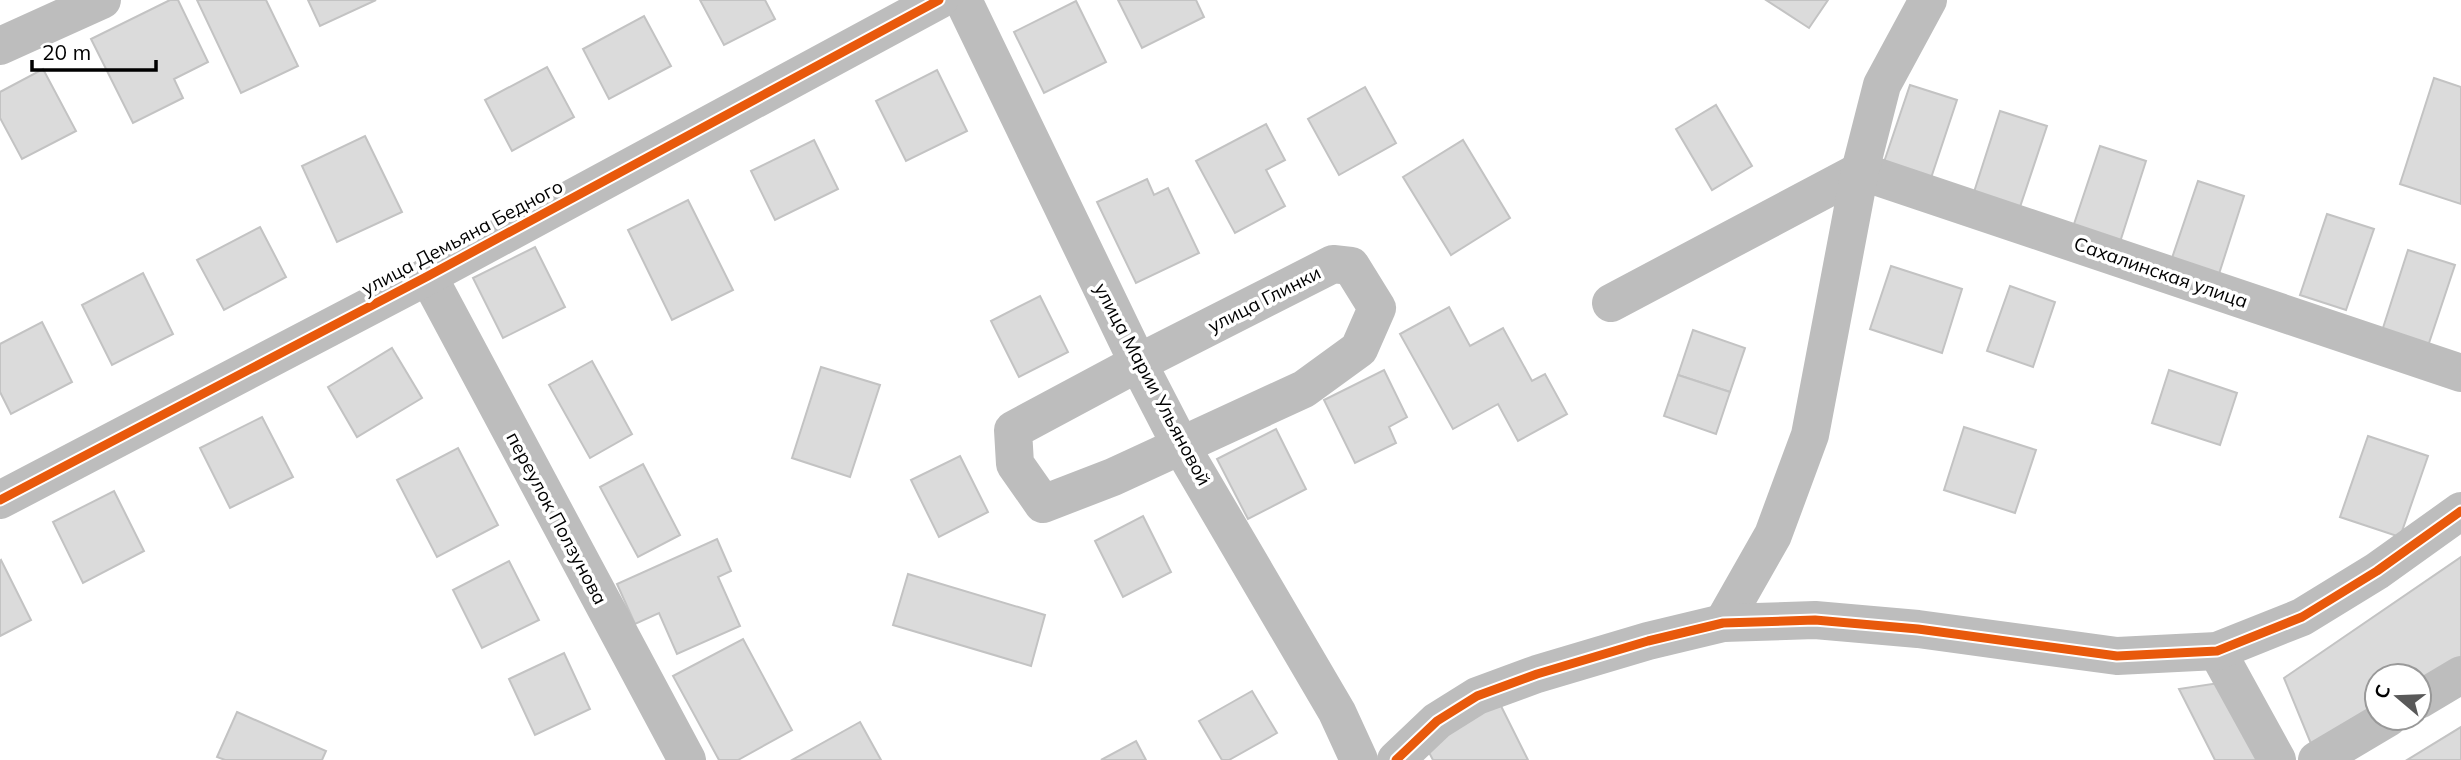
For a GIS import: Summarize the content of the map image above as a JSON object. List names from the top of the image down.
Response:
{
  "streets": {
    "street": [
      "улица Демьяна Бедного",
      "Сахалинская улица",
      "улица Глинки",
      "улица Марии Ульяновой",
      "переулок Ползунова"
    ]
  },
  "crossings": [
    ["улица Демьяна Бедного", "переулок Ползунова"],
    ["улица Глинки", "улица Марии Ульяновой"]
  ],
  "scale_bar": "20 m",
  "north": "left"
}
